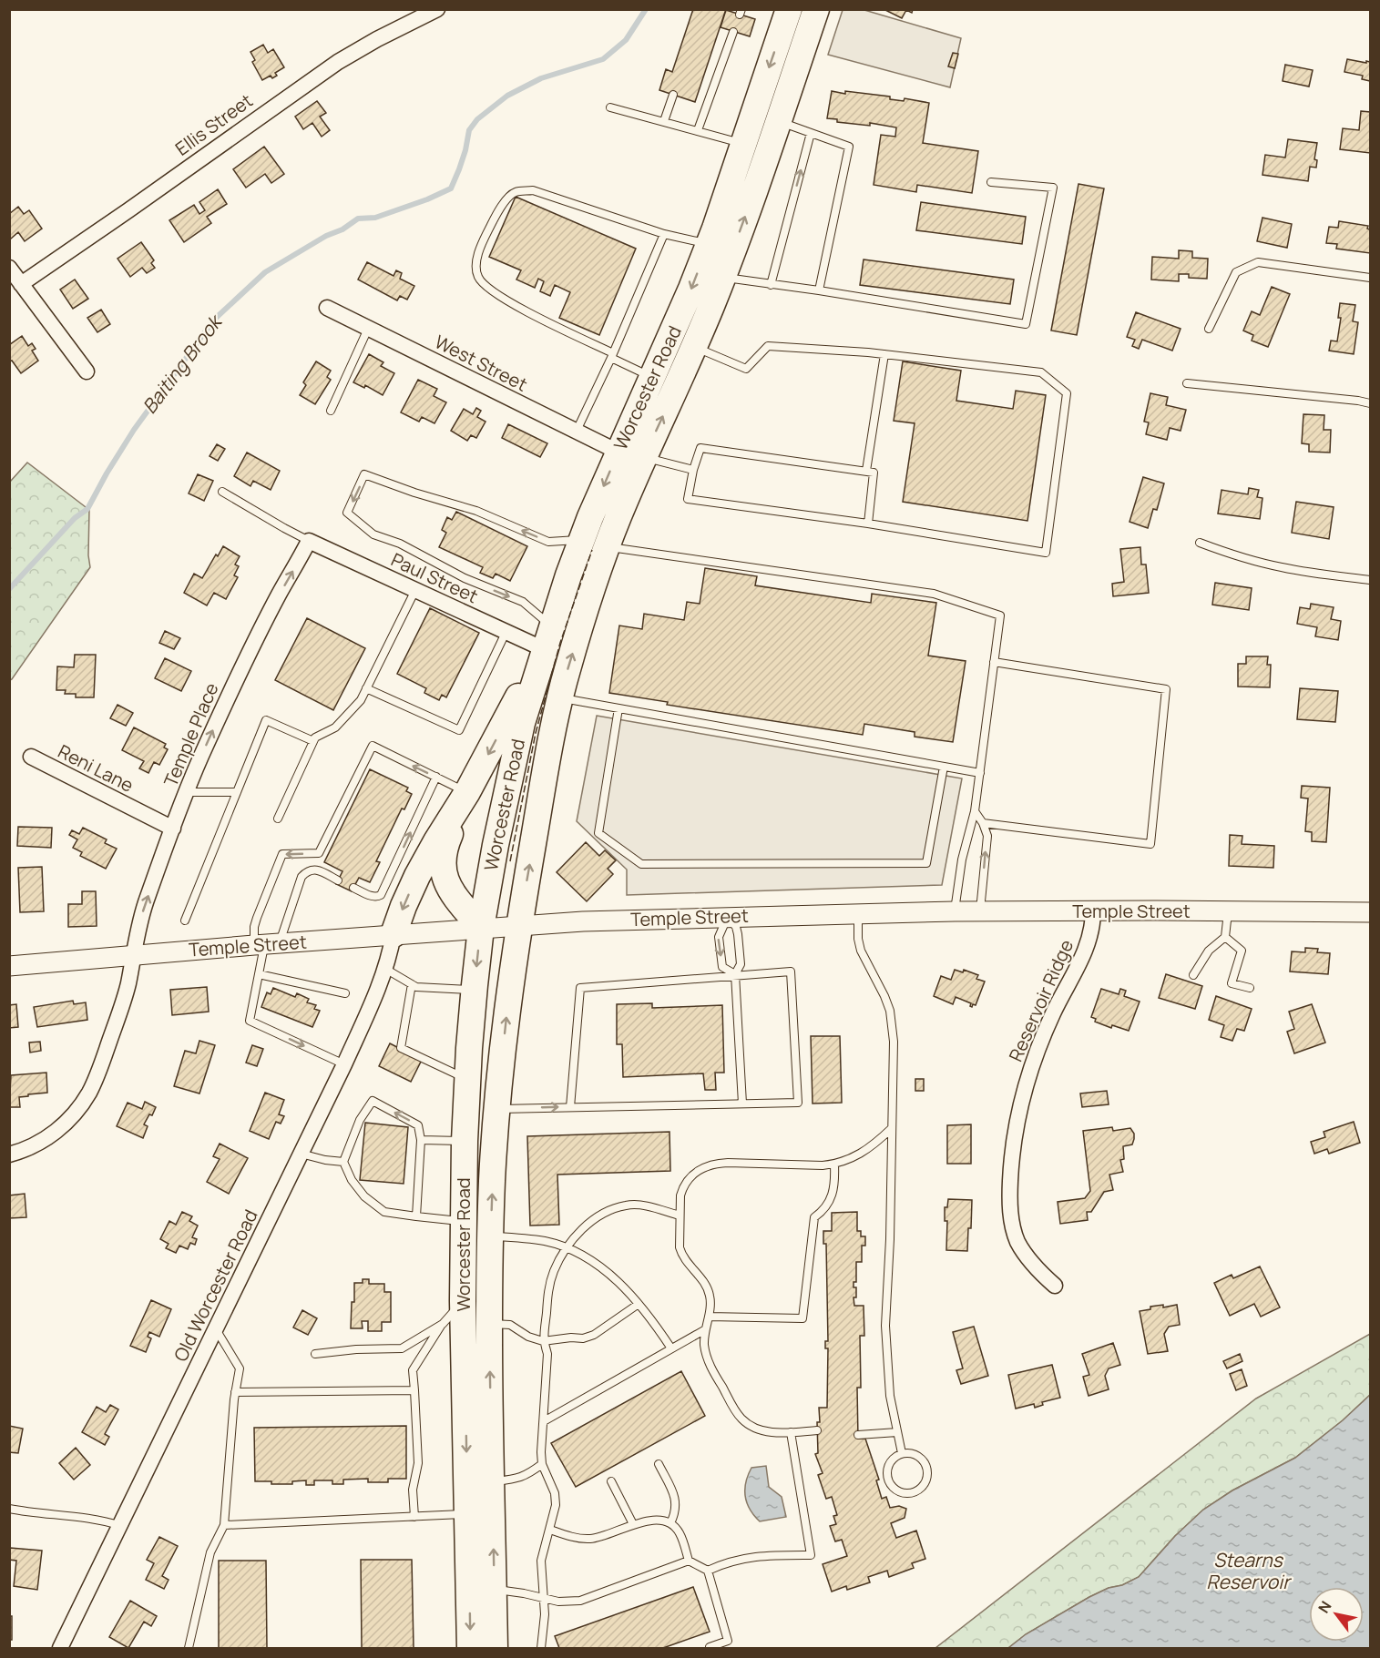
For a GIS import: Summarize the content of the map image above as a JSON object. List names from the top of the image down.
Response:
{
  "streets": {
    "highway": ["Worcester Road"],
    "street": [
      "Ellis Street",
      "West Street",
      "Paul Street",
      "Temple Place",
      "Reni Lane",
      "Temple Street",
      "Reservoir Ridge",
      "Old Worcester Road"
    ]
  },
  "crossings": [
    ["West Street", "Worcester Road"],
    ["Worcester Road", "Paul Street"],
    ["Worcester Road", "Temple Street"],
    ["Paul Street", "Temple Place"],
    ["Temple Place", "Reni Lane"],
    ["Temple Place", "Temple Street"],
    ["Temple Street", "Reservoir Ridge"],
    ["Temple Street", "Old Worcester Road"]
  ],
  "one_way": ["Temple Place"],
  "water": ["Baiting Brook", "Stearns Reservoir"],
  "north": "top left"
}
